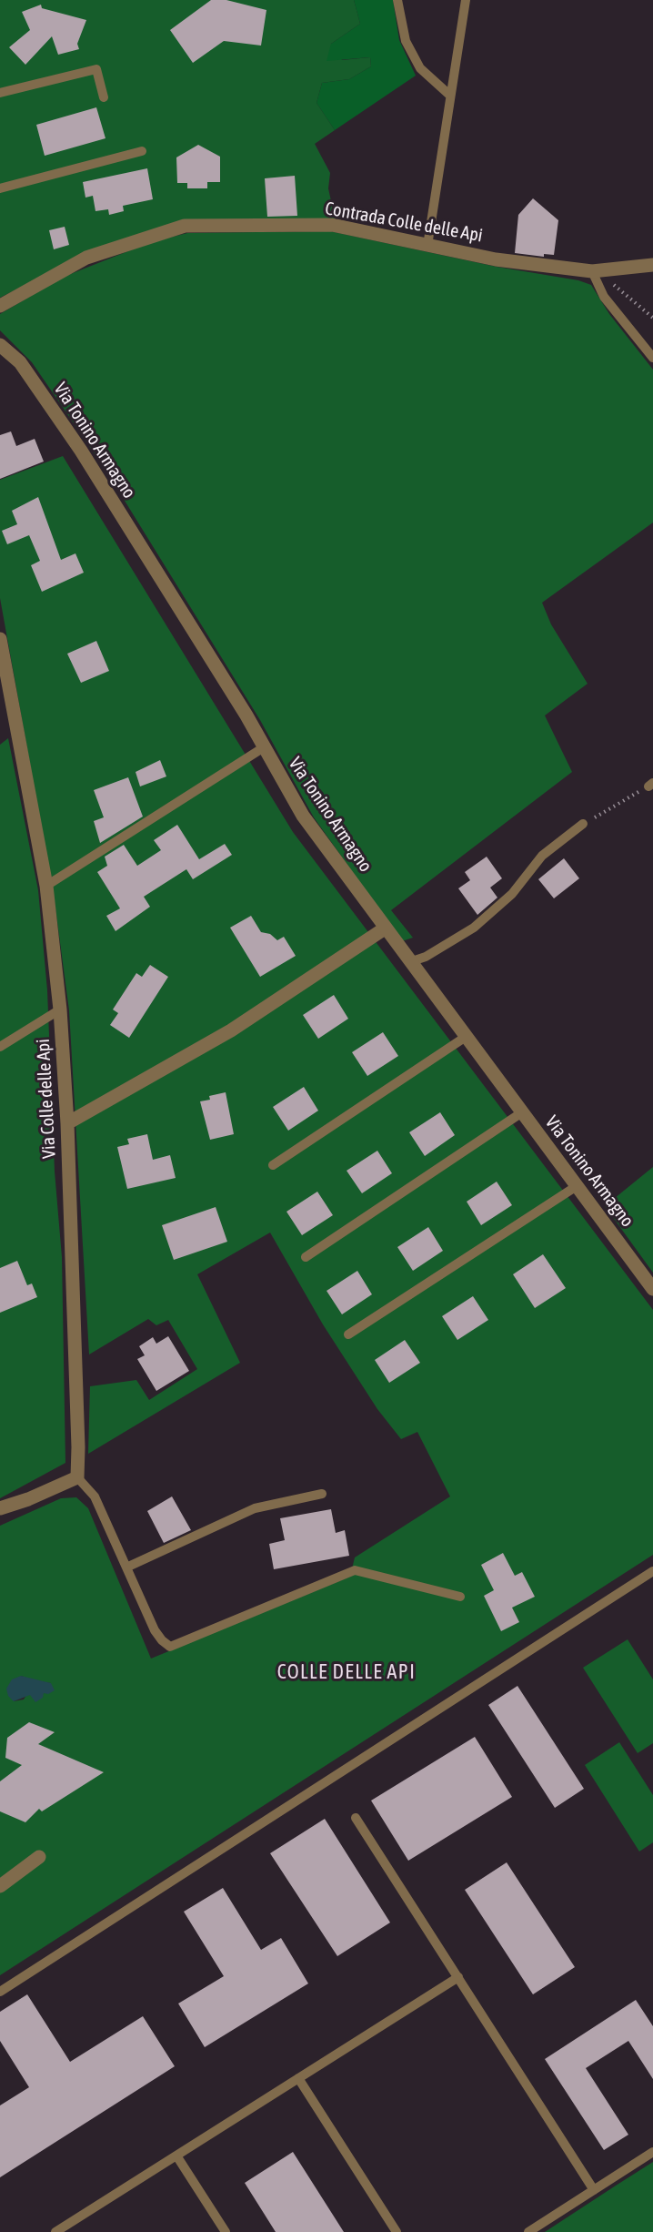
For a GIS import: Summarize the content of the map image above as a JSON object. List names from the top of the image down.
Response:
{
  "streets": {
    "street": ["Contrada Colle delle Api", "Via Tonino Armagno", "Via Colle delle Api"]
  },
  "districts": ["COLLE DELLE API"]
}
